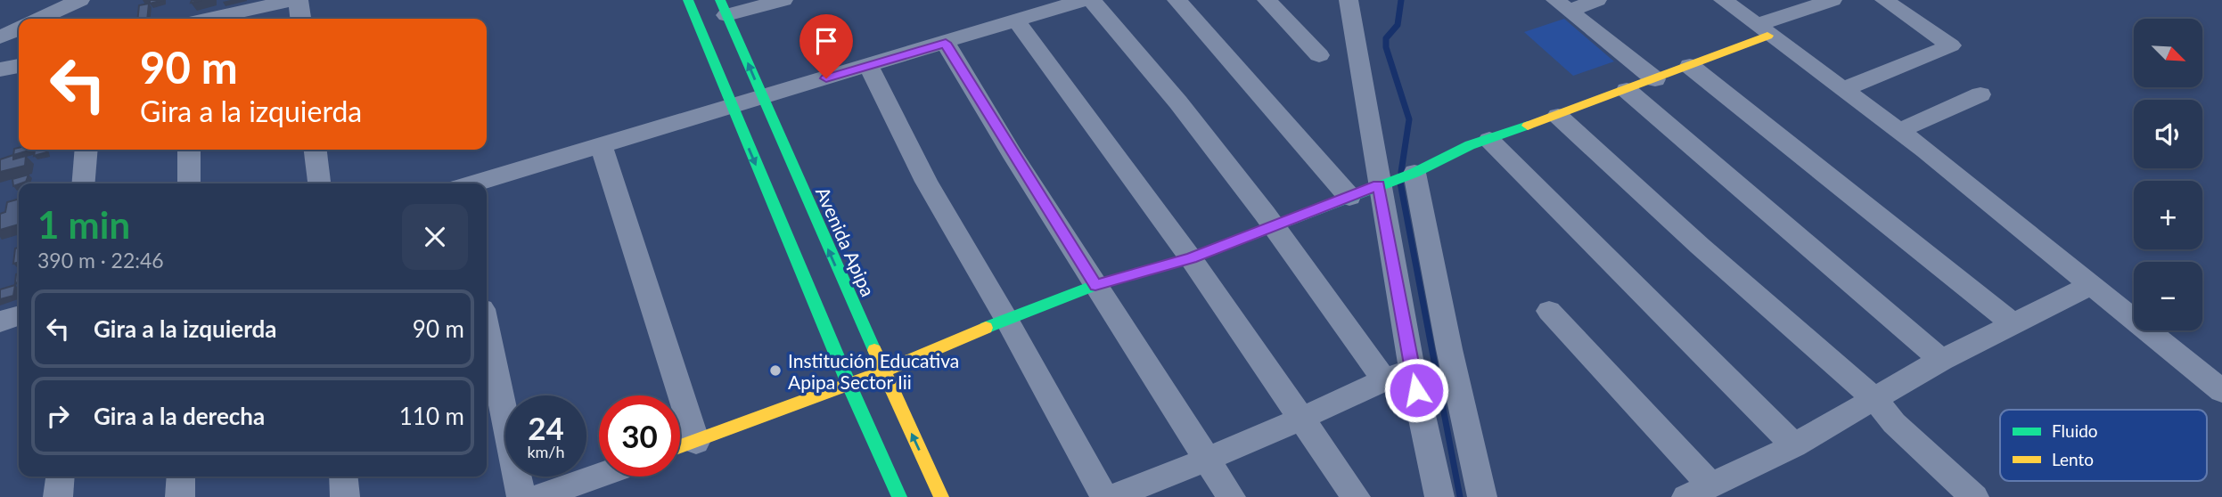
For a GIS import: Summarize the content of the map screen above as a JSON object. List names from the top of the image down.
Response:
{
  "streets": {
    "street": ["Avenida Apipa"]
  },
  "places": ["Institución Educativa Apipa Sector Iii"],
  "legend": ["Fluido", "Lento"],
  "north": "bottom right",
  "page": {
    "map_buttons": ["+", "−"],
    "turn": ["90 m", "Gira a la izquierda"],
    "heading": ["1 min", "390 m · 22:46"],
    "list": [
      {
        "name": "Gira a la izquierda",
        "value": "90 m"
      },
      {
        "name": "Gira a la derecha",
        "value": "110 m"
      }
    ],
    "speed": "24 km/h",
    "limit": "30"
  }
}
